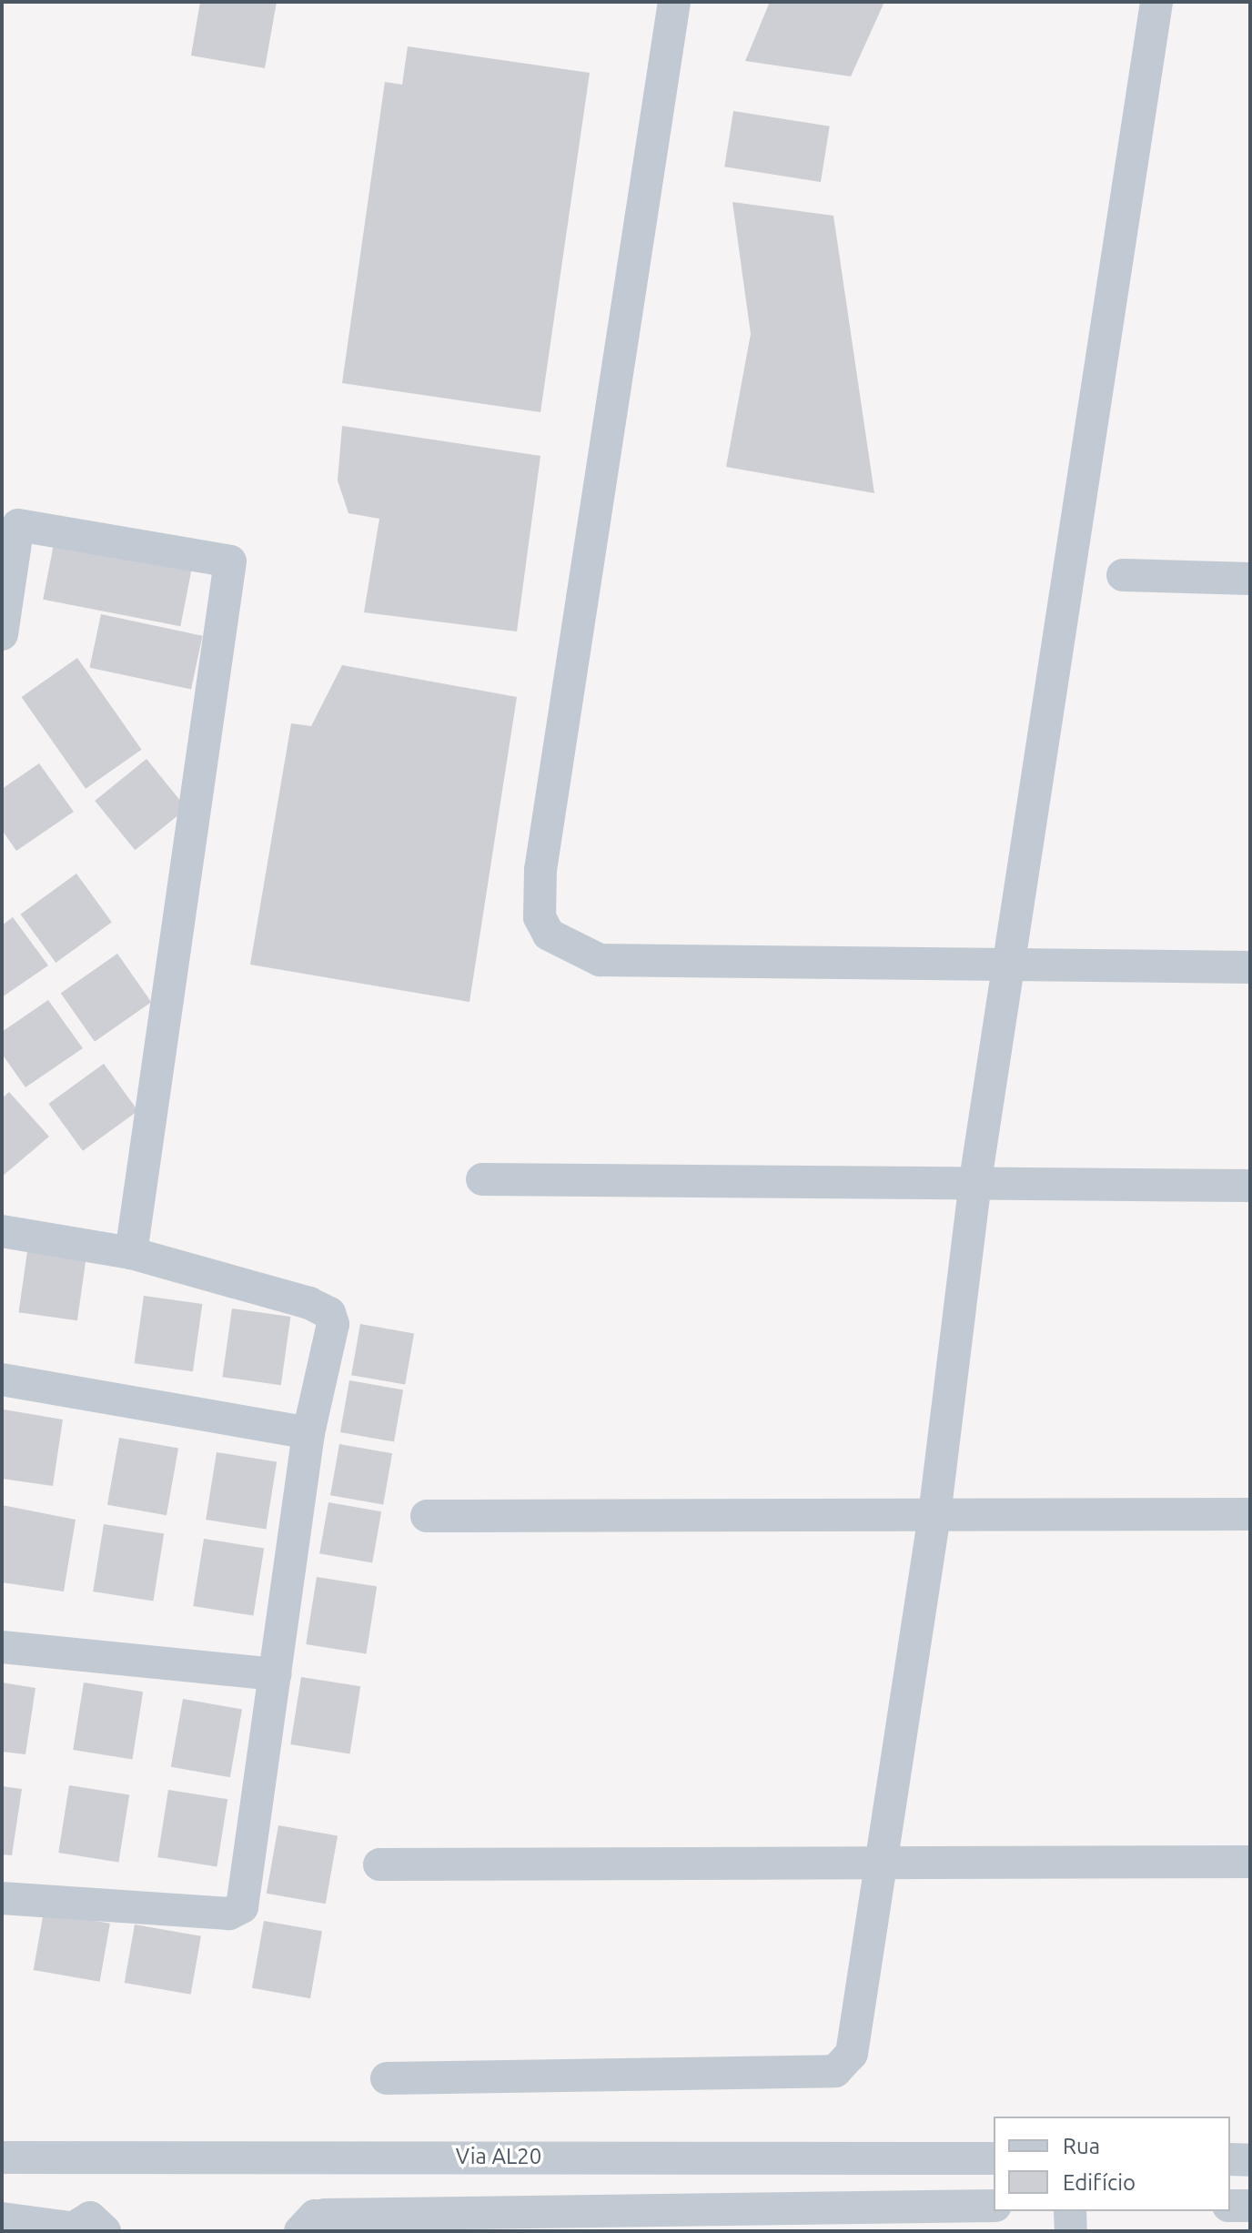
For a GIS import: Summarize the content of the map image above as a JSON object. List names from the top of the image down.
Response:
{
  "streets": {
    "street": ["Via AL20"]
  },
  "legend": ["Rua", "Edifício"]
}
